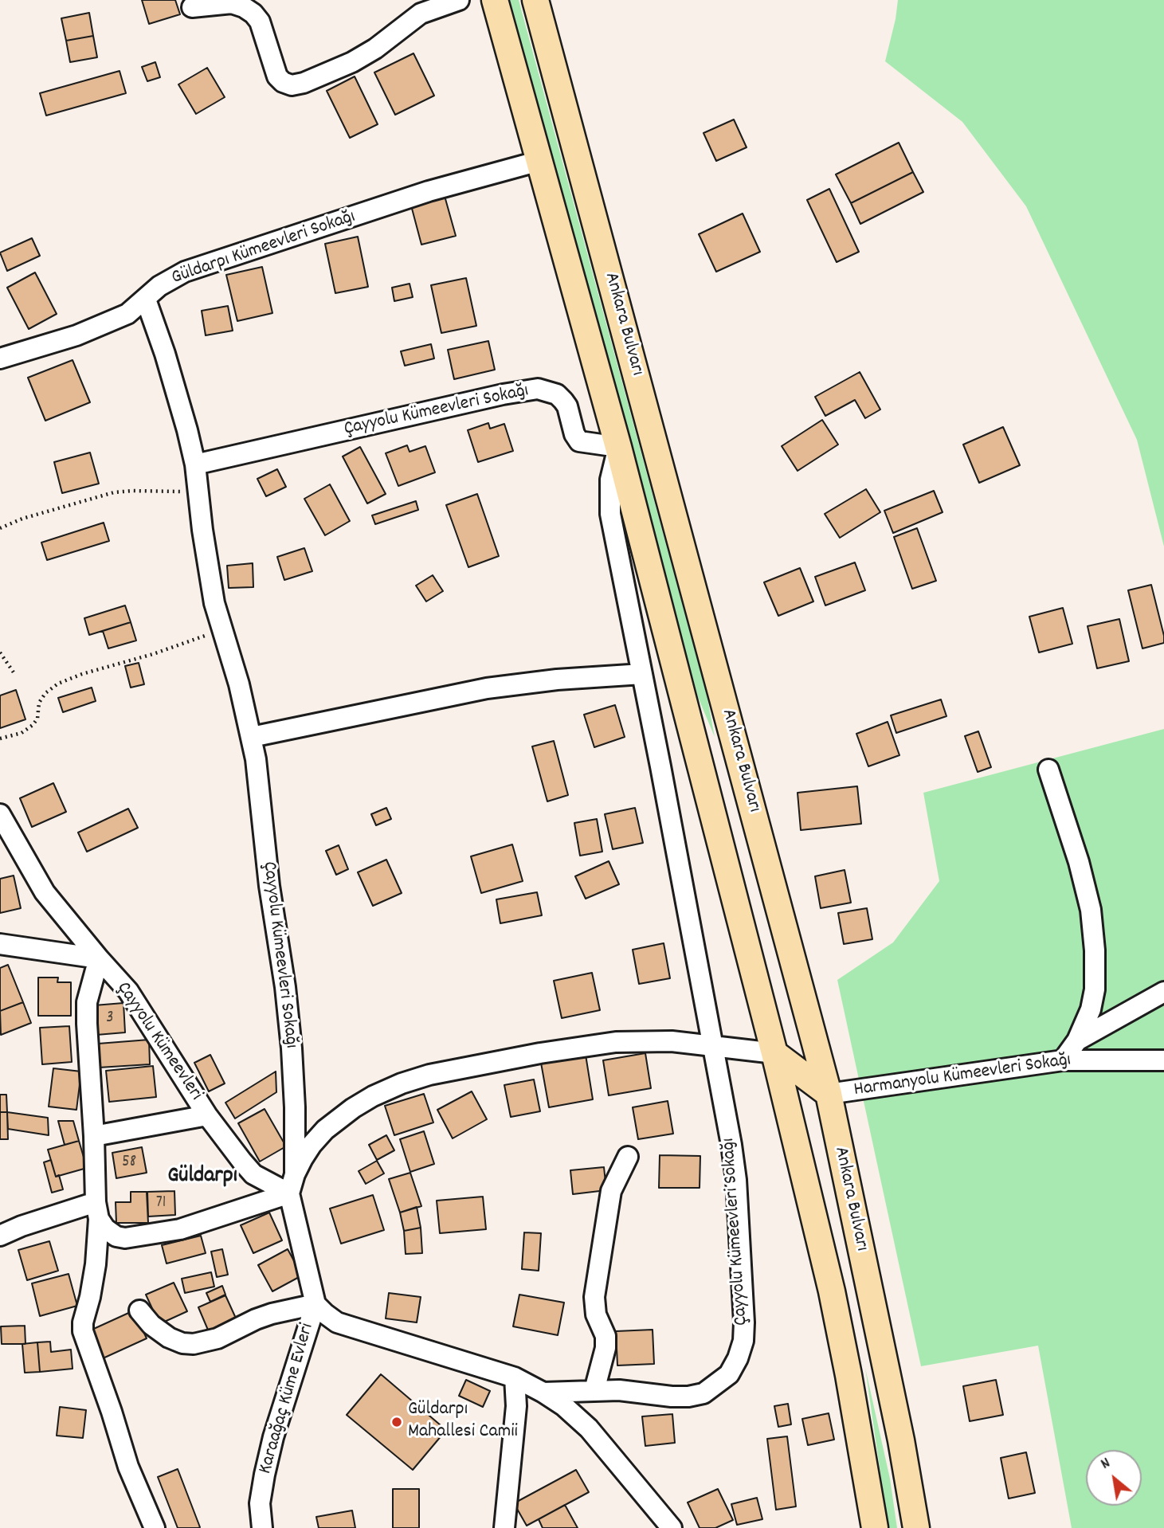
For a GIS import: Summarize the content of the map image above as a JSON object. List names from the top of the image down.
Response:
{
  "streets": {
    "main road": ["Ankara Bulvarı"],
    "street": [
      "Güldarpı Kümeevleri Sokağı",
      "Çayyolu Kümeevleri Sokağı",
      "Çayyolu Kümeevleri",
      "Harmanyolu Kümeevleri Sokağı",
      "Karaağaç Küme Evleri"
    ]
  },
  "crossings": [
    ["Güldarpı Kümeevleri Sokağı", "Ankara Bulvarı"],
    ["Güldarpı Kümeevleri Sokağı", "Çayyolu Kümeevleri Sokağı"],
    ["Ankara Bulvarı", "Çayyolu Kümeevleri Sokağı"],
    ["Ankara Bulvarı", "Harmanyolu Kümeevleri Sokağı"],
    ["Çayyolu Kümeevleri Sokağı", "Çayyolu Kümeevleri"],
    ["Çayyolu Kümeevleri Sokağı", "Karaağaç Küme Evleri"]
  ],
  "districts": ["Güldarpı"],
  "places": ["Güldarpı Mahallesi Camii"],
  "house_numbers": ["3", "58", "71"],
  "north": "top left"
}
